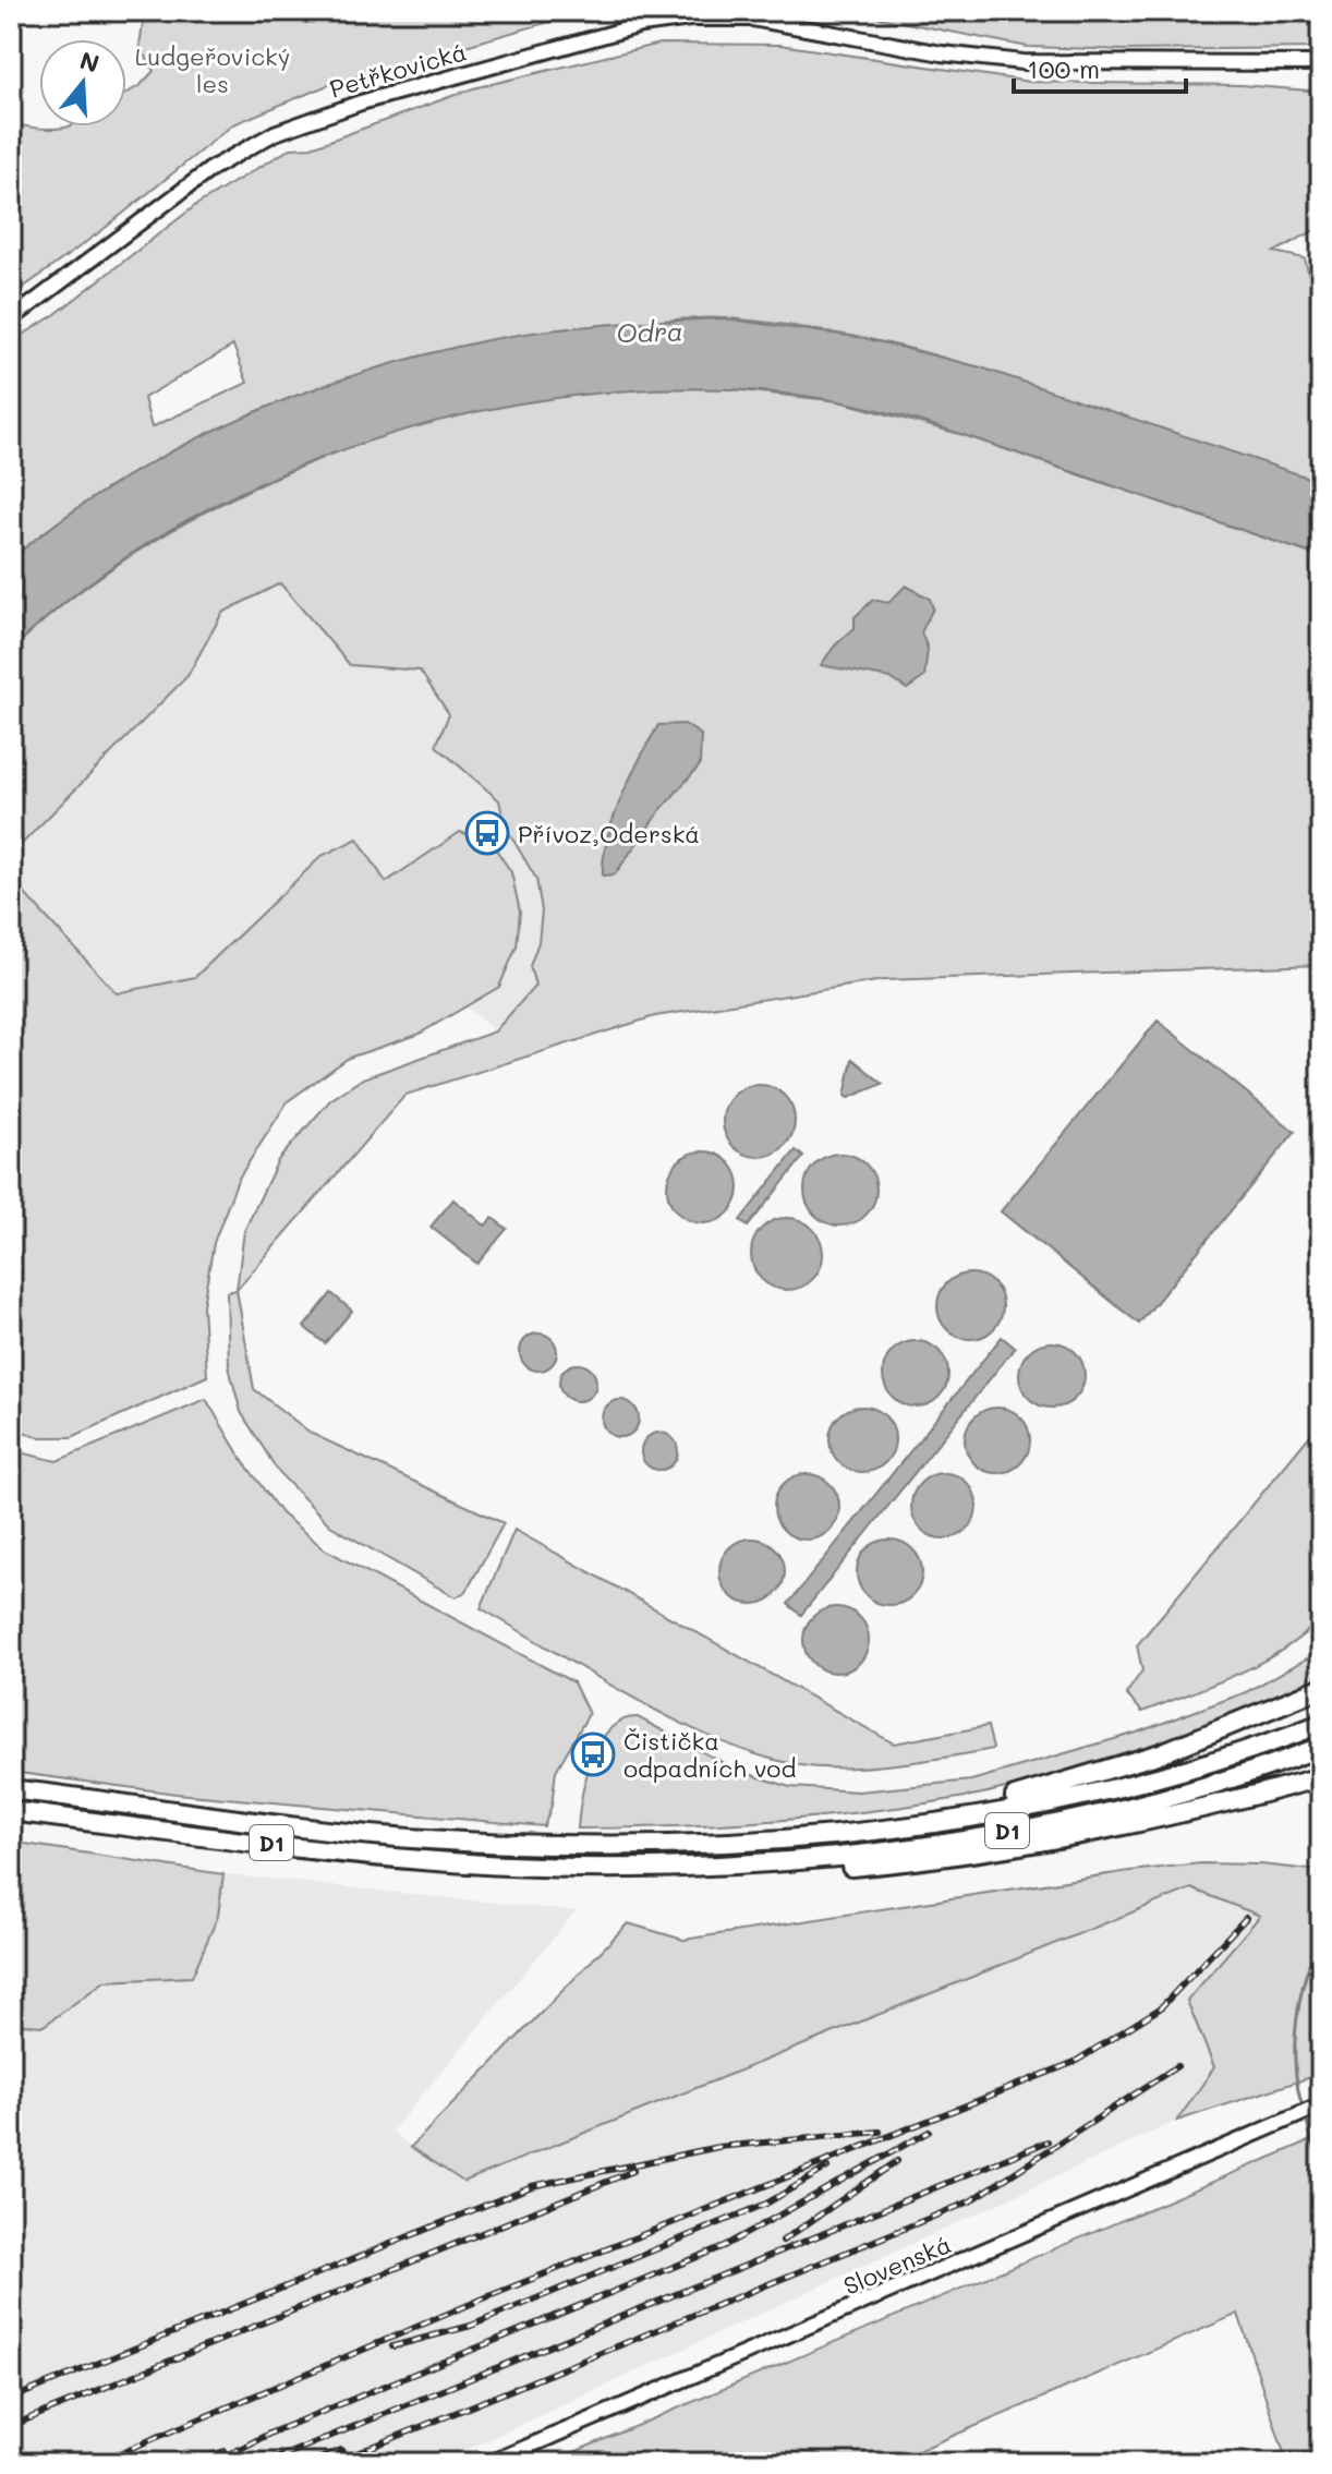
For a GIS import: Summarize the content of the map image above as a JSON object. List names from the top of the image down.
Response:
{
  "streets": {
    "highway": ["D1"],
    "street": ["Petřkovická", "Slovenská"]
  },
  "water": ["Odra"],
  "parks": ["Ludgeřovický les"],
  "places": {
    "bus stop": ["Přívoz,Oderská", "Čistička odpadních vod"]
  },
  "scale_bar": "100 m",
  "north": "top"
}
